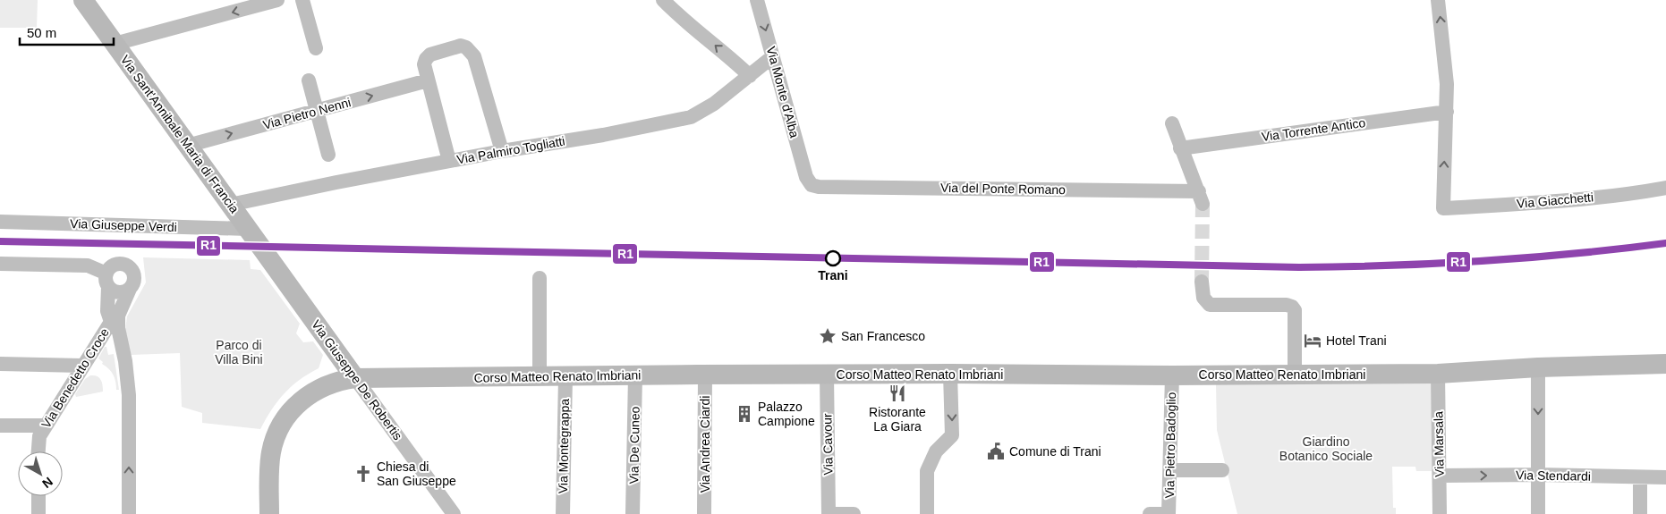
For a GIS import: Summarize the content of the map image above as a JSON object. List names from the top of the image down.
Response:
{
  "streets": {
    "street": [
      "Via Monte d'Alba",
      "Via Pietro Nenni",
      "Via Torrente Antico",
      "Via Sant'Annibale Maria di Francia",
      "Via Palmiro Togliatti",
      "Via del Ponte Romano",
      "Via Giacchetti",
      "Via Giuseppe Verdi",
      "Corso Matteo Renato Imbriani",
      "Via Benedetto Croce",
      "Via Giuseppe De Robertis",
      "Via Andrea Ciardi",
      "Via Cavour",
      "Via Marsala",
      "Via De Cuneo",
      "Via Pietro Badoglio",
      "Via Montegrappa",
      "Via Stendardi"
    ]
  },
  "crossings": [
    ["Via Monte d'Alba", "Via Palmiro Togliatti"],
    ["Via Monte d'Alba", "Via del Ponte Romano"],
    ["Via Pietro Nenni", "Via Sant'Annibale Maria di Francia"],
    ["Via Torrente Antico", "Via del Ponte Romano"],
    ["Via Torrente Antico", "Via Giacchetti"],
    ["Via Sant'Annibale Maria di Francia", "Via Palmiro Togliatti"],
    ["Via Sant'Annibale Maria di Francia", "Via Giuseppe Verdi"],
    ["Via Sant'Annibale Maria di Francia", "Via Giuseppe De Robertis"],
    ["Corso Matteo Renato Imbriani", "Via Giuseppe De Robertis"],
    ["Corso Matteo Renato Imbriani", "Via Andrea Ciardi"],
    ["Corso Matteo Renato Imbriani", "Via Cavour"],
    ["Corso Matteo Renato Imbriani", "Via Marsala"],
    ["Corso Matteo Renato Imbriani", "Via De Cuneo"],
    ["Corso Matteo Renato Imbriani", "Via Pietro Badoglio"],
    ["Corso Matteo Renato Imbriani", "Via Montegrappa"],
    ["Via Marsala", "Via Stendardi"]
  ],
  "one_way": ["Via Stendardi"],
  "parks": ["Parco di Villa Bini", "Giardino Botanico Sociale"],
  "places": {
    "other": ["Trani"],
    "place": ["San Francesco"],
    "hotel": ["Hotel Trani"],
    "restaurant": ["Ristorante La Giara"],
    "building": ["Palazzo Campione"],
    "public building": ["Comune di Trani"],
    "church": ["Chiesa di San Giuseppe"]
  },
  "lines": ["transit line R1"],
  "scale_bar": "50 m",
  "north": "bottom right"
}
